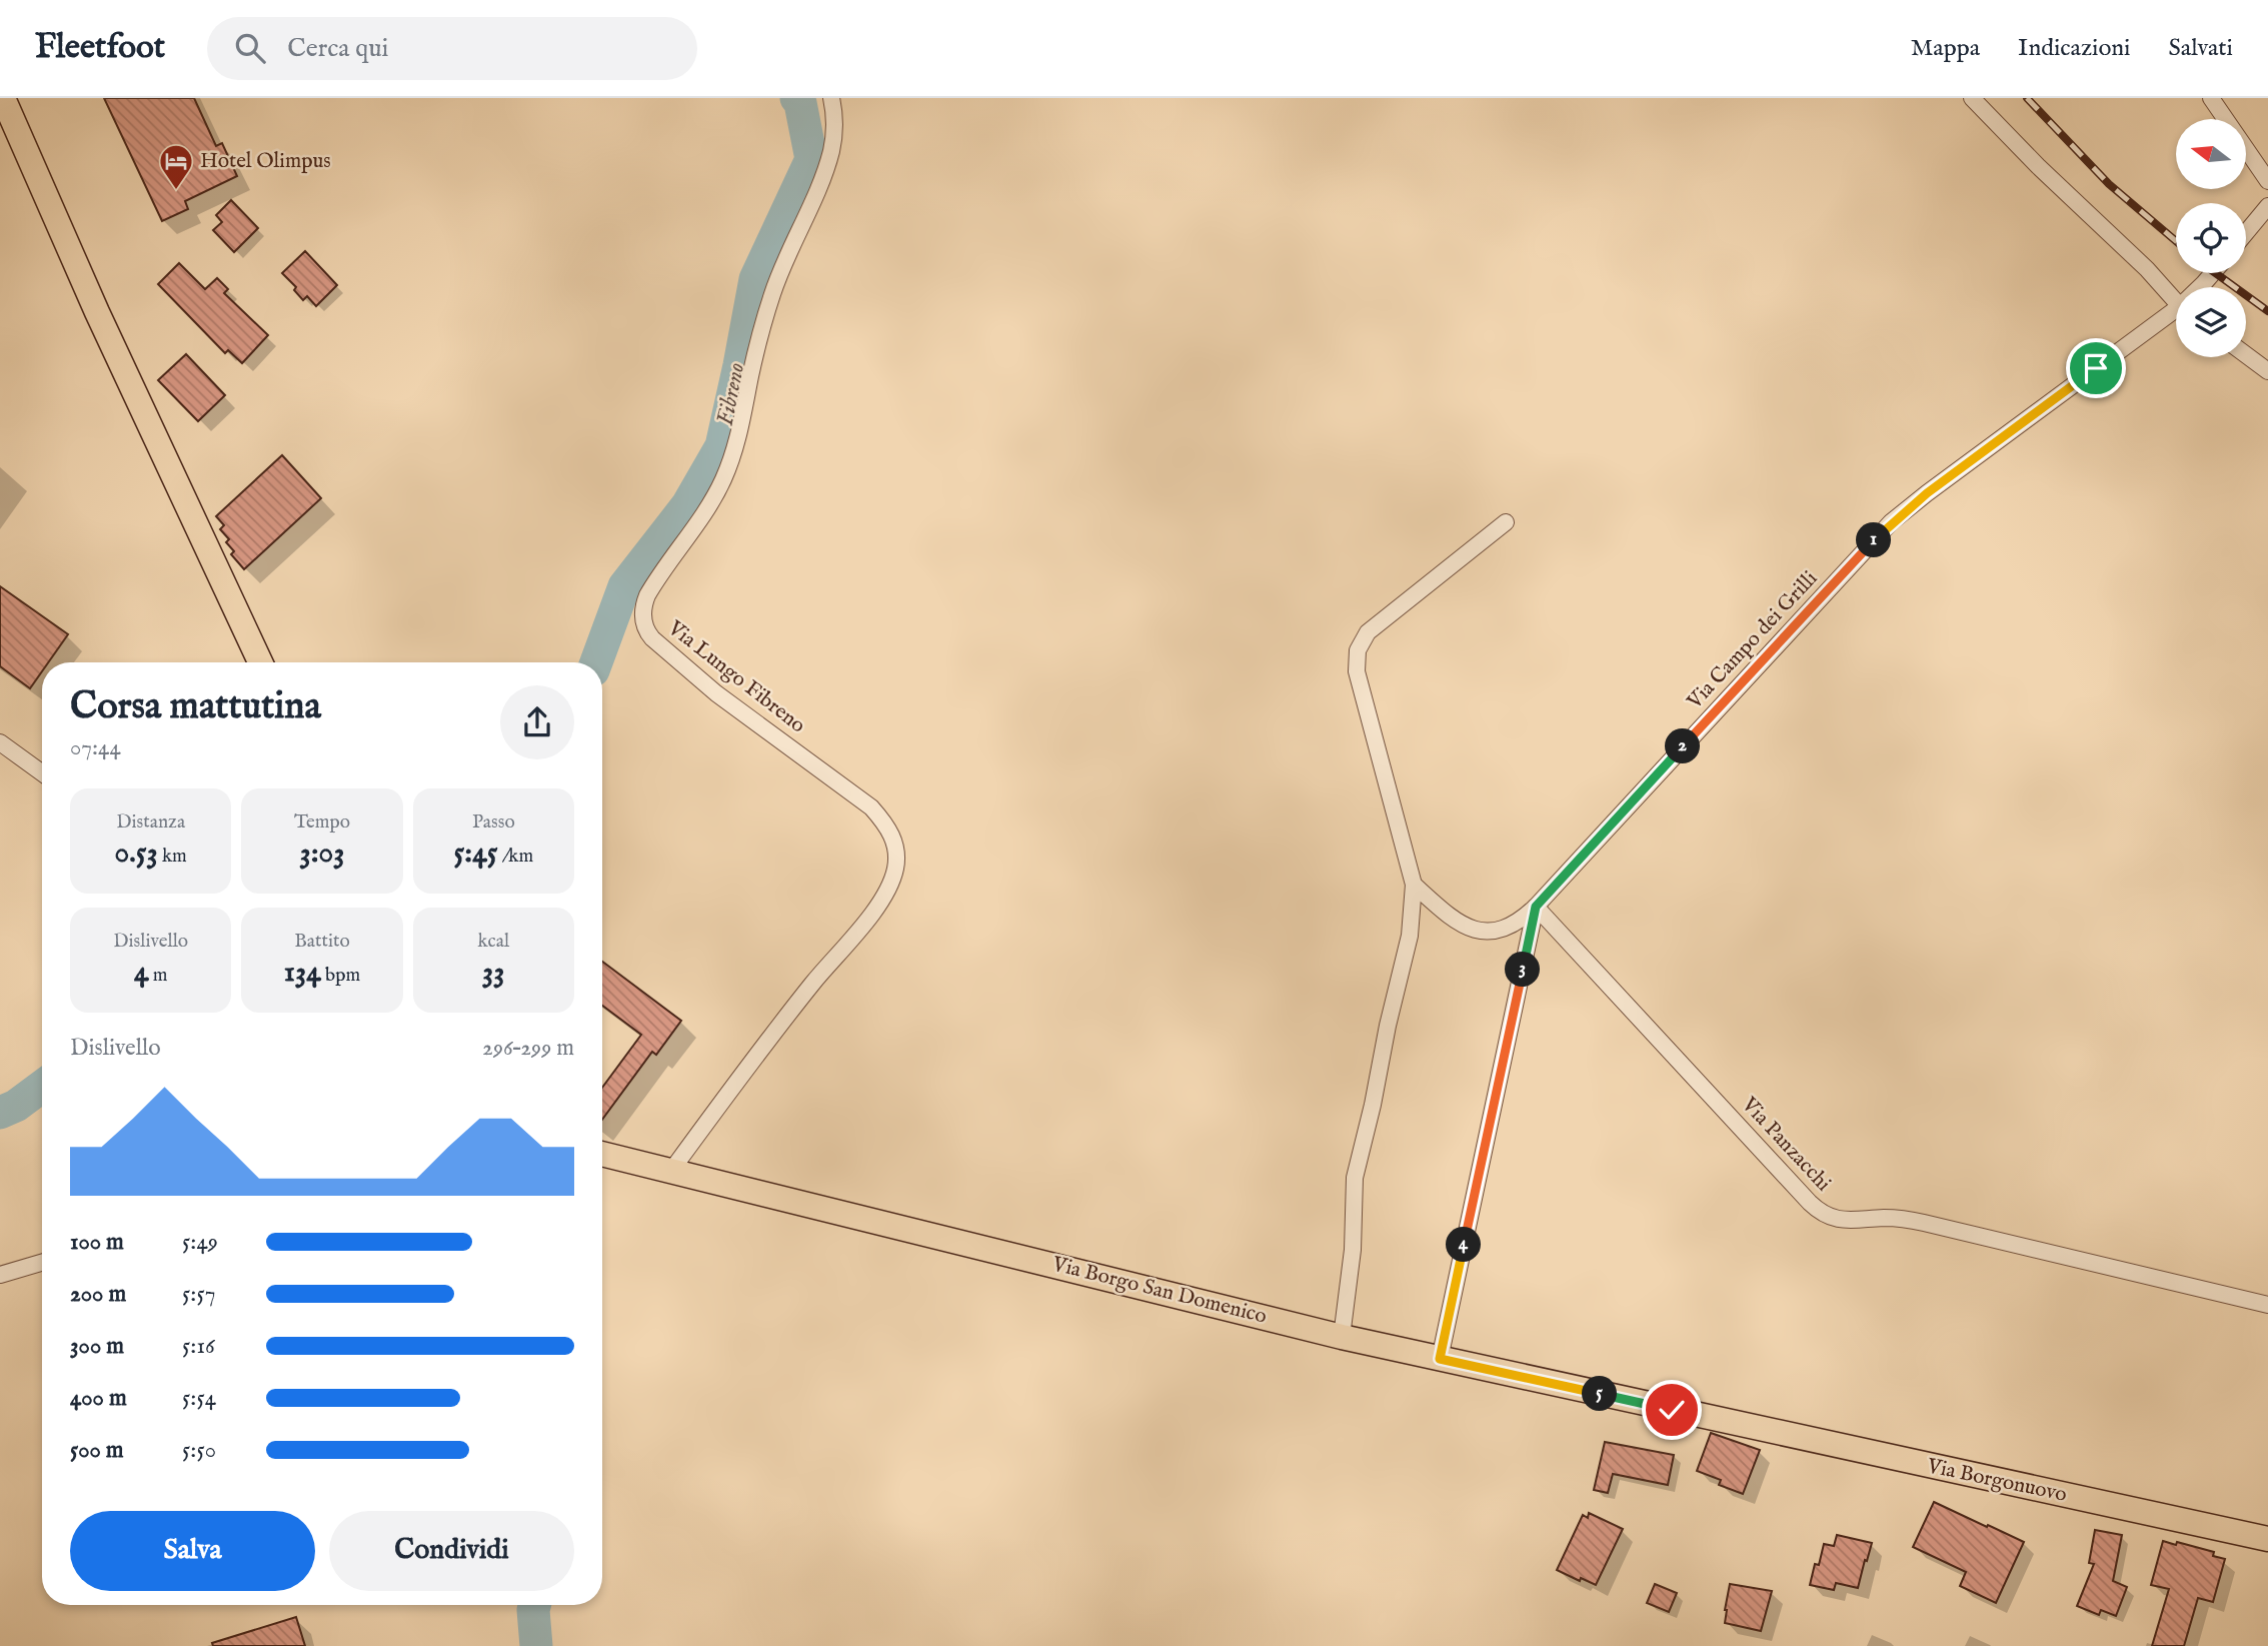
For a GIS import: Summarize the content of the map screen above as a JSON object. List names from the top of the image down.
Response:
{
  "streets": {
    "main road": ["Via Borgo San Domenico", "Via Borgonuovo"],
    "street": ["Via Campo dei Grilli", "Via Lungo Fibreno", "Via Panzacchi"]
  },
  "crossings": [
    ["Via Campo dei Grilli", "Via Panzacchi"],
    ["Via Lungo Fibreno", "Via Borgo San Domenico"],
    ["Via Borgo San Domenico", "Via Borgonuovo"]
  ],
  "water": ["Fibreno"],
  "places": {
    "hotel": ["Hotel Olimpus"]
  },
  "north": "left",
  "page": {
    "header": "Fleetfoot",
    "search": "Cerca qui",
    "nav": ["Mappa", "Indicazioni", "Salvati"],
    "pins": [
      "1",
      "2",
      "3",
      "4",
      "5"
    ],
    "heading": ["Corsa mattutina", "07:44"],
    "stats": [
      ["Distanza", "0.53 km"],
      ["Tempo", "3:03"],
      ["Passo", "5:45 /km"],
      ["Dislivello", "4 m"],
      ["Battito", "134 bpm"],
      ["kcal", "33"]
    ],
    "chart": ["Dislivello", "296–299 m"],
    "list": [
      {
        "name": "100 m",
        "note": "5:49"
      },
      {
        "name": "200 m",
        "note": "5:57"
      },
      {
        "name": "300 m",
        "note": "5:16"
      },
      {
        "name": "400 m",
        "note": "5:54"
      },
      {
        "name": "500 m",
        "note": "5:50"
      }
    ],
    "buttons": ["Salva", "Condividi"]
  }
}
